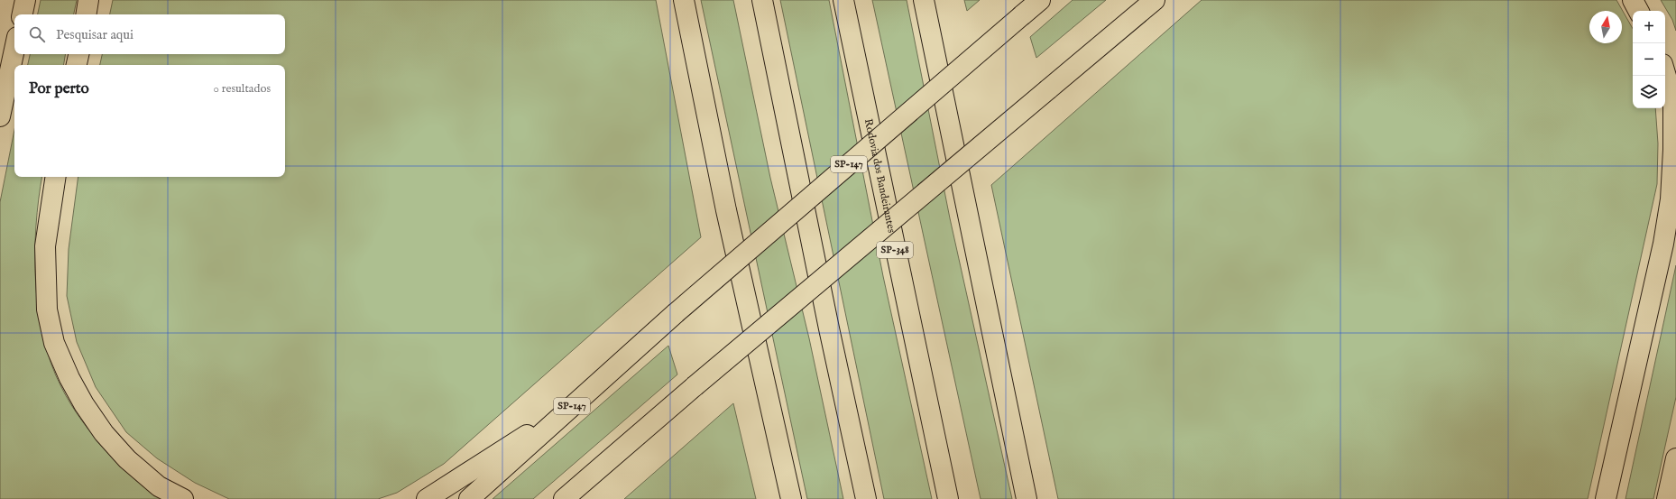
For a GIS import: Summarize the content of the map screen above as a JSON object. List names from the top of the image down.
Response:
{
  "streets": {
    "highway": ["SP-147", "Rodovia dos Bandeirantes", "SP-348"]
  },
  "north": "top",
  "page": {
    "map_buttons": ["+", "−"],
    "search": "Pesquisar aqui",
    "heading": ["Por perto", "0 resultados"]
  }
}
